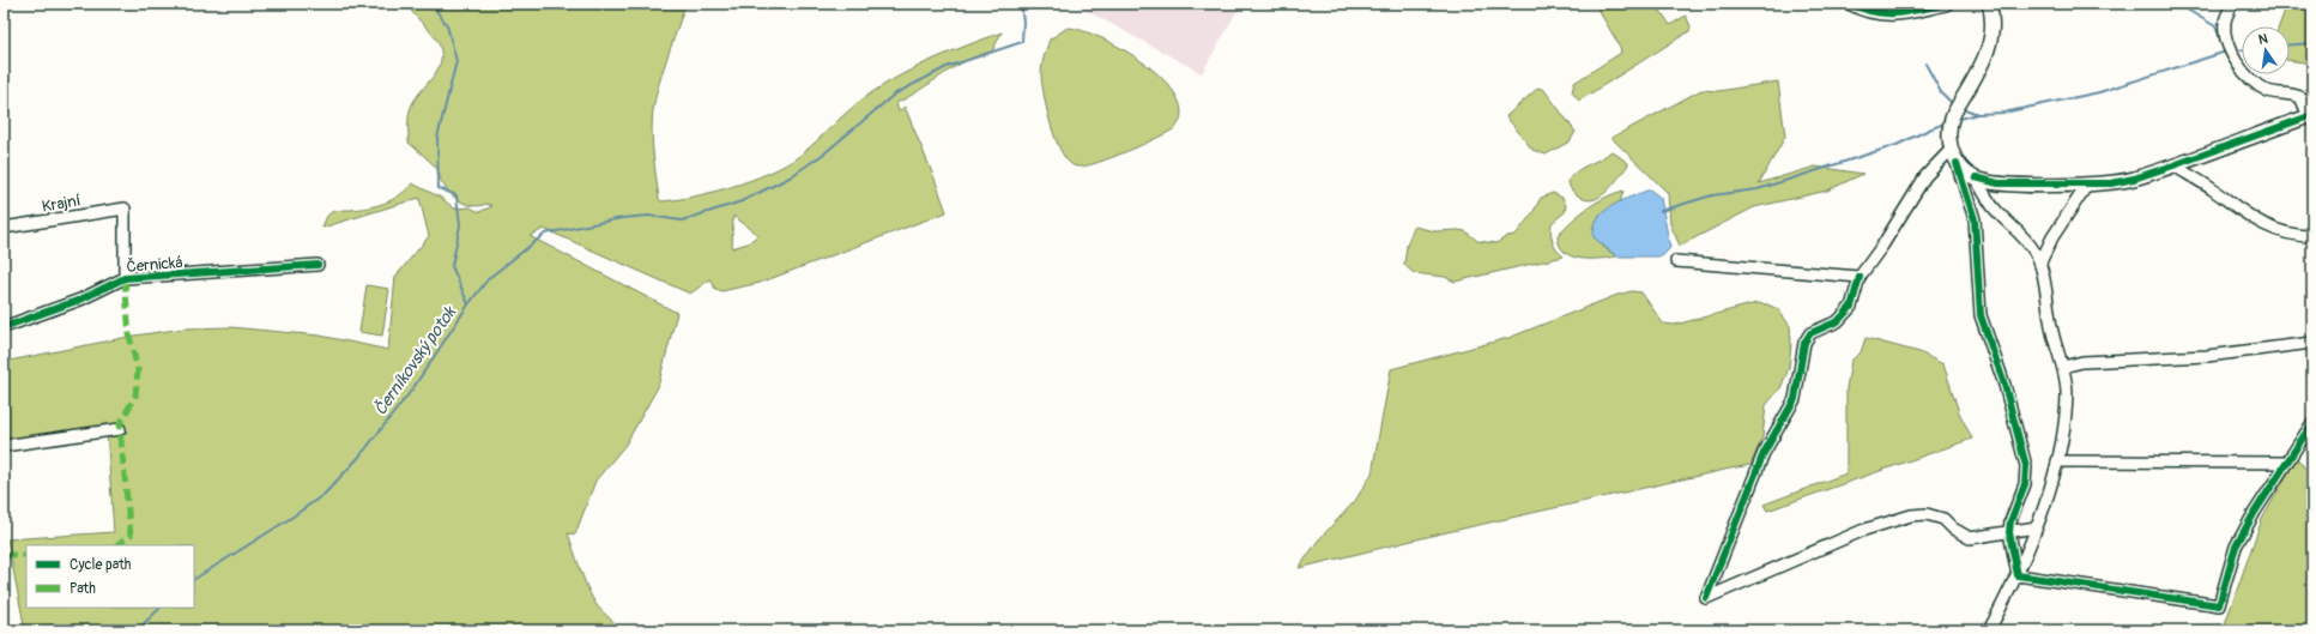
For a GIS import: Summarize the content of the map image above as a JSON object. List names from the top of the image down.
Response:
{
  "streets": {
    "street": ["Krajní", "Černická"]
  },
  "crossings": [
    ["Krajní", "Černická"]
  ],
  "water": ["Černíkovský potok"],
  "legend": ["Cycle path", "Path"],
  "north": "top"
}
